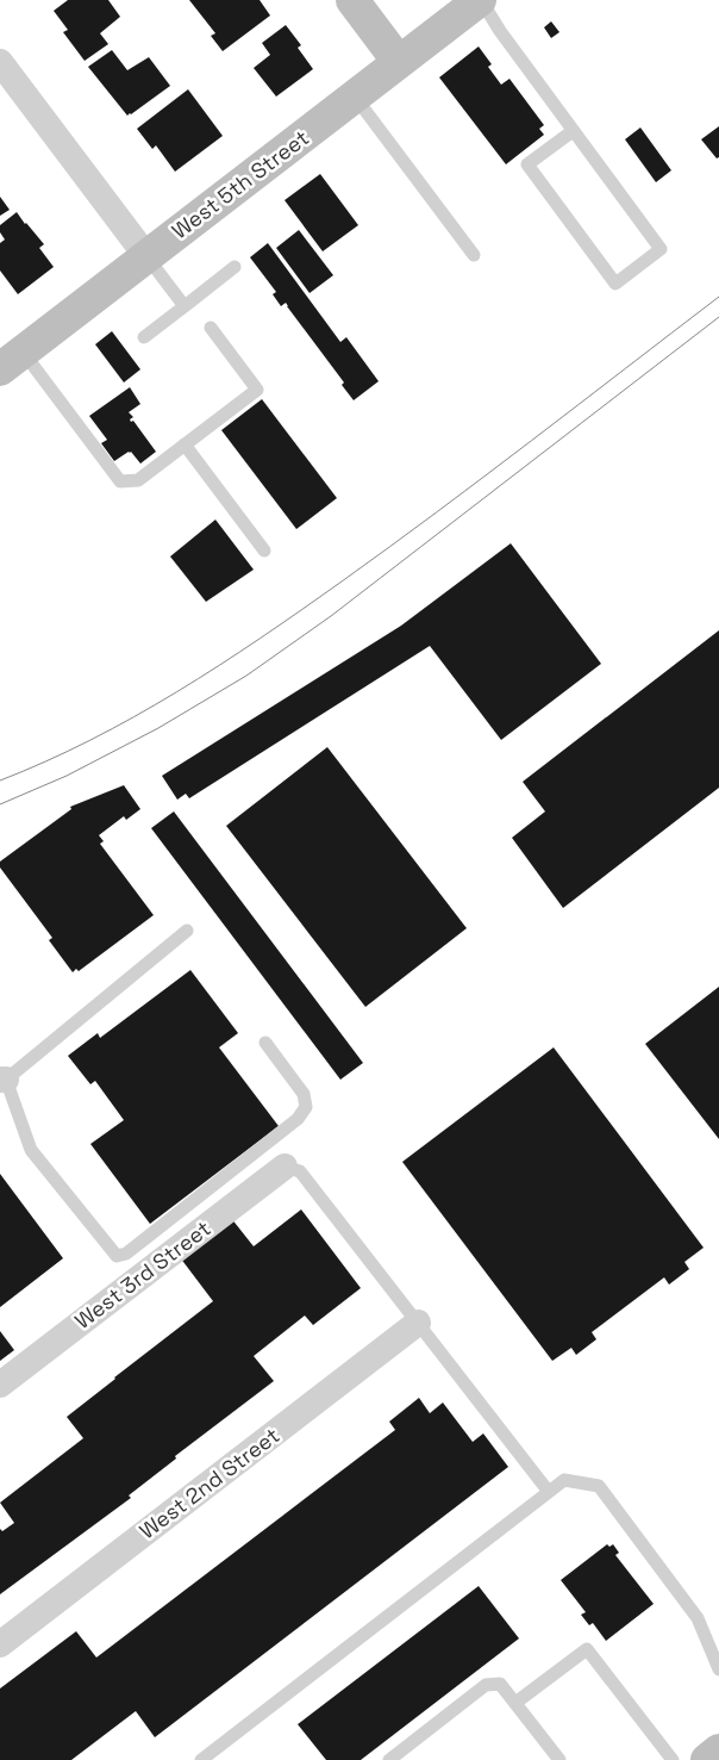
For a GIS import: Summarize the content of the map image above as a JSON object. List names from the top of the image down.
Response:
{
  "streets": {
    "street": ["West 5th Street", "West 3rd Street", "West 2nd Street"]
  }
}
